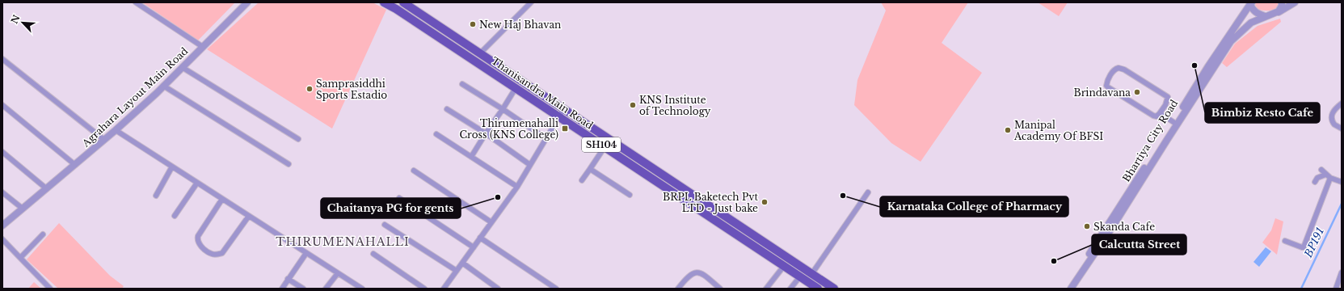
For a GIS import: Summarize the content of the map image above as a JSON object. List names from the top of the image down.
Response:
{
  "streets": {
    "main road": ["Thanisandra Main Road", "SH104"],
    "street": ["Agrahara Layout Main Road", "Bhartiya City Road"]
  },
  "districts": ["THIRUMENAHALLI"],
  "water": ["BP191"],
  "places": {
    "other": [
      "New Haj Bhavan",
      "Bimbiz Resto Cafe",
      "Samprasiddhi Sports Estadio",
      "Brindavana",
      "KNS Institute of Technology",
      "Manipal Academy Of BFSI",
      "Karnataka College of Pharmacy",
      "Chaitanya PG for gents",
      "BRPL Baketech Pvt LTD - Just bake",
      "Skanda Cafe",
      "Calcutta Street"
    ],
    "transit": ["Thirumenahalli Cross (KNS College)"]
  },
  "north": "top left"
}
